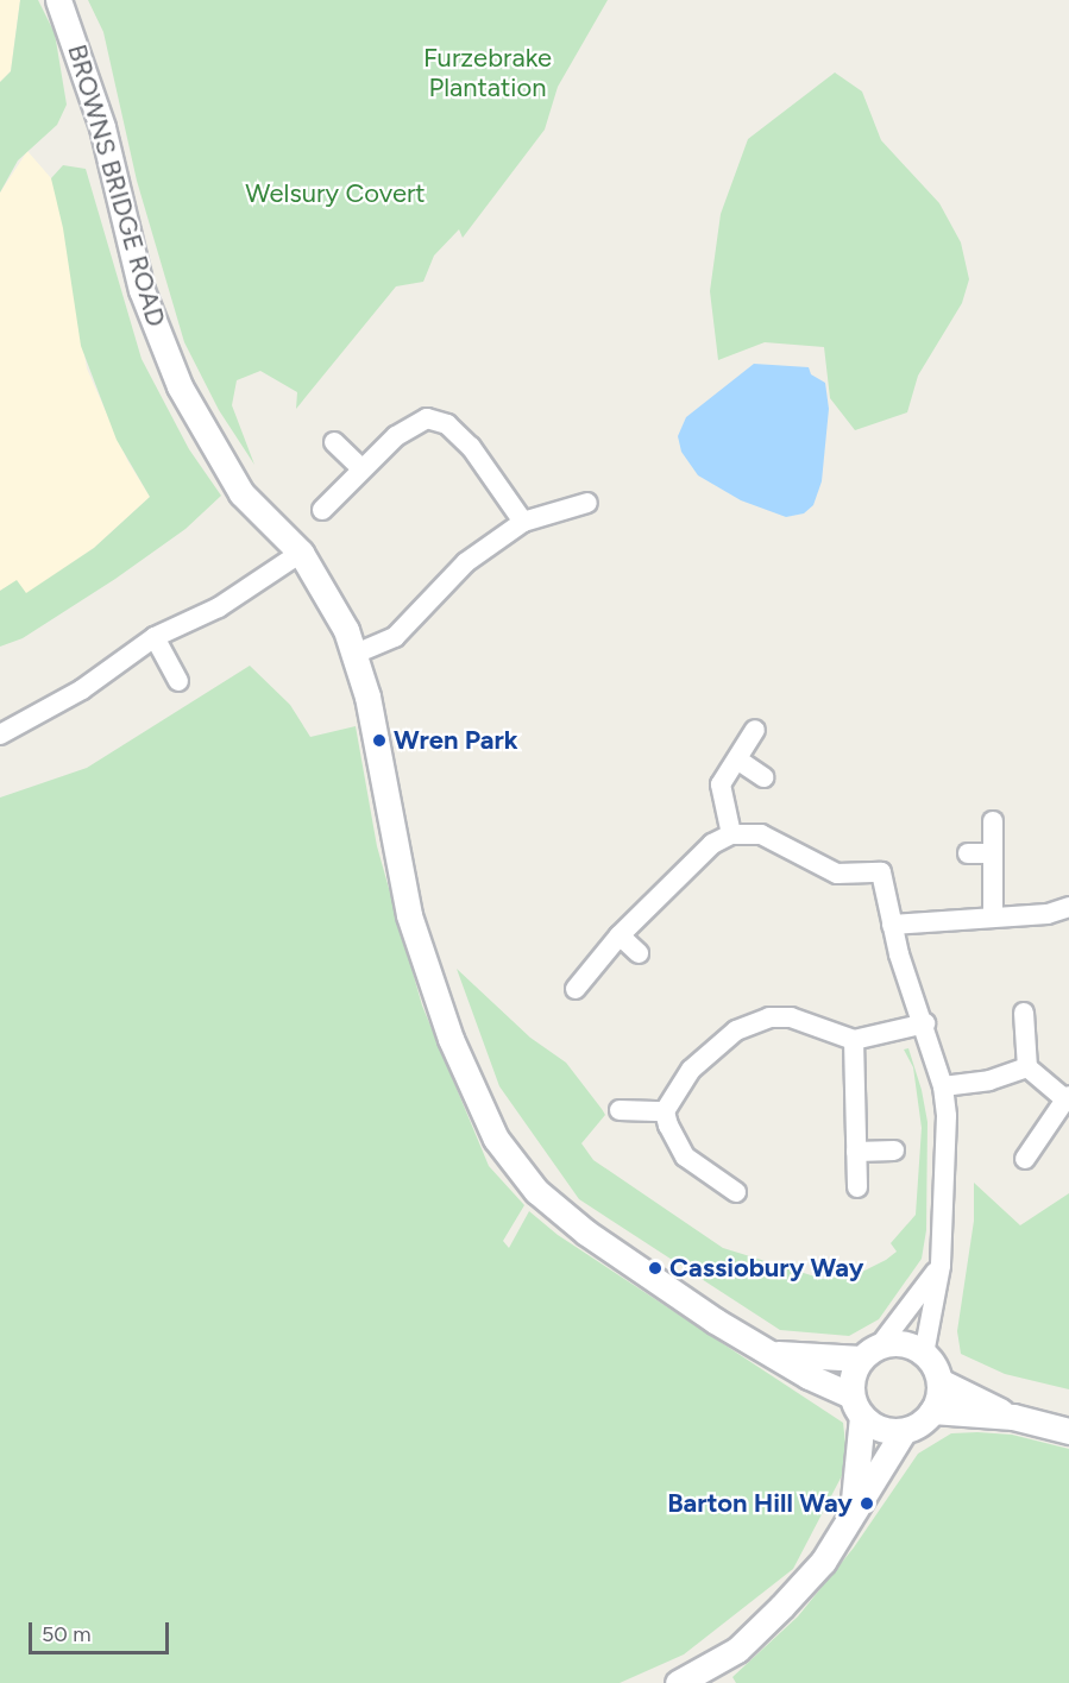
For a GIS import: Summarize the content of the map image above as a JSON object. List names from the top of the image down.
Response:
{
  "streets": {
    "street": ["BROWNS BRIDGE ROAD"]
  },
  "parks": ["Furzebrake Plantation", "Welsury Covert"],
  "places": ["Wren Park", "Cassiobury Way", "Barton Hill Way"],
  "scale_bar": "50 m"
}
